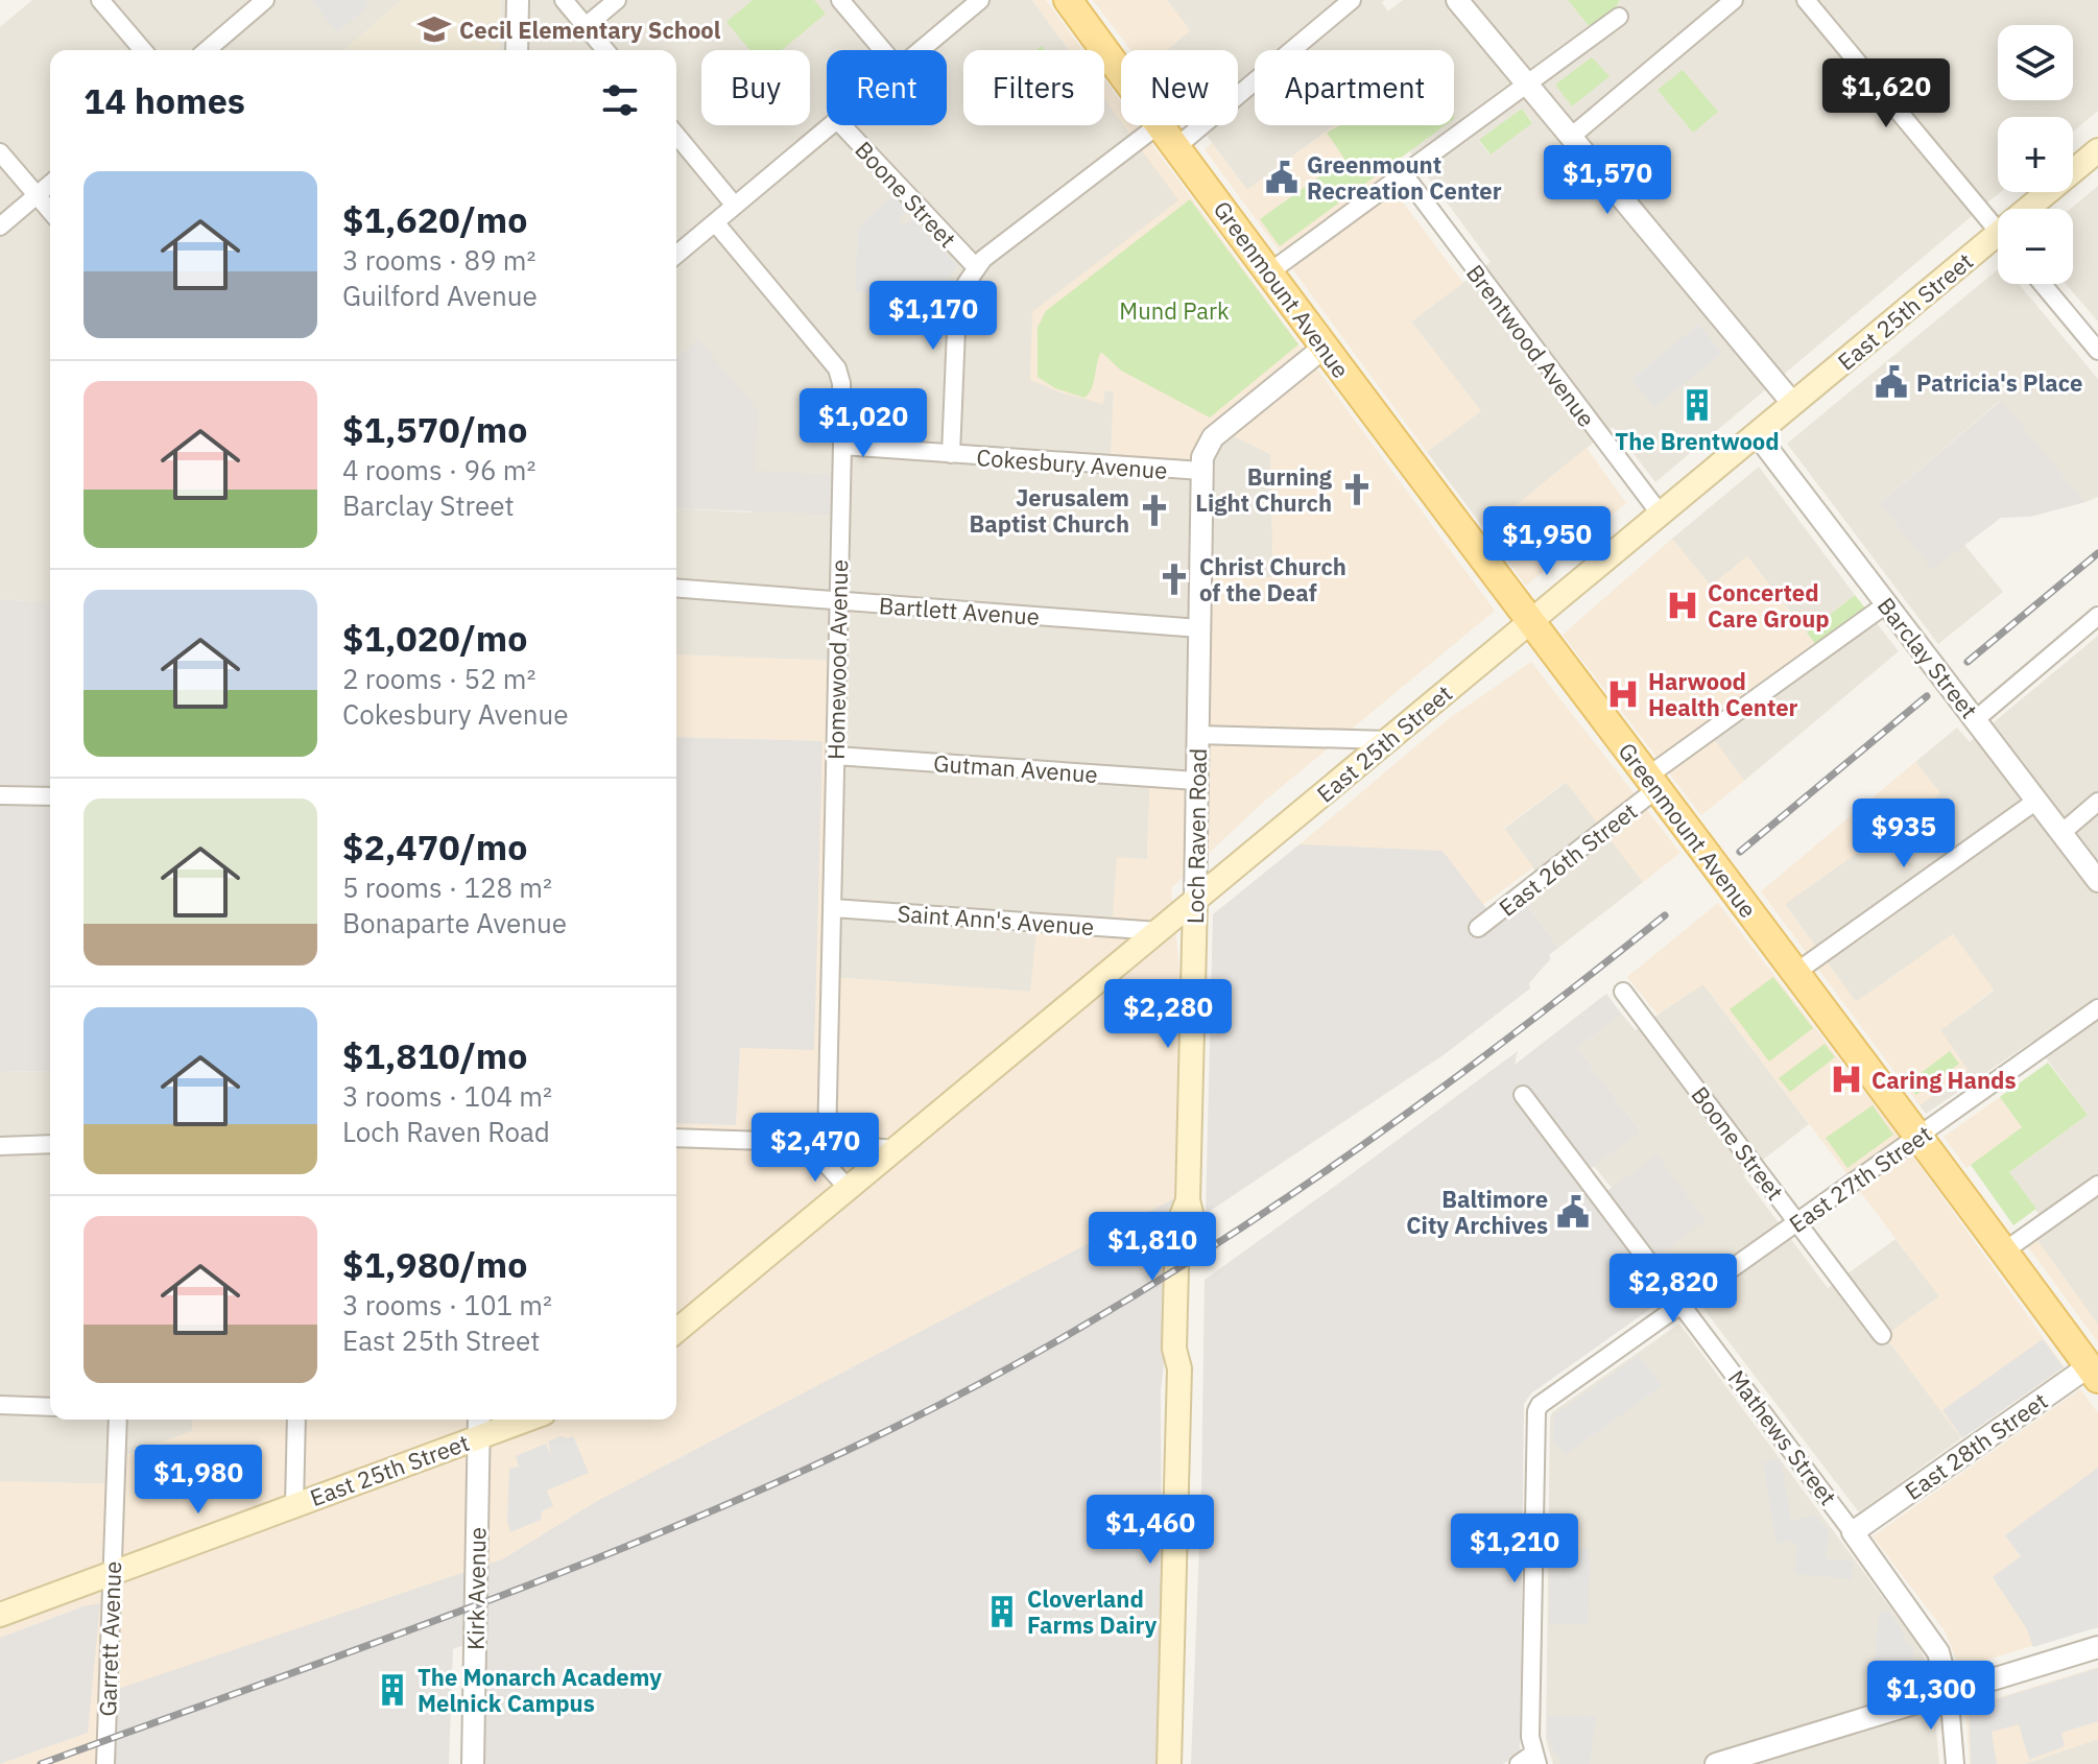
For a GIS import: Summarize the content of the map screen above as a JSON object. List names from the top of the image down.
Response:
{
  "streets": {
    "main road": ["Greenmount Avenue", "East 25th Street", "Loch Raven Road"],
    "street": [
      "Boone Street",
      "Brentwood Avenue",
      "Cokesbury Avenue",
      "Bartlett Avenue",
      "Barclay Street",
      "Homewood Avenue",
      "Gutman Avenue",
      "East 26th Street",
      "Saint Ann's Avenue",
      "East 27th Street",
      "Mathews Street",
      "East 28th Street",
      "Kirk Avenue",
      "Garrett Avenue"
    ]
  },
  "crossings": [
    ["Boone Street", "East 27th Street"],
    ["Greenmount Avenue", "East 25th Street"],
    ["Greenmount Avenue", "East 26th Street"],
    ["Greenmount Avenue", "East 27th Street"],
    ["Greenmount Avenue", "East 28th Street"],
    ["East 25th Street", "Brentwood Avenue"],
    ["East 25th Street", "Barclay Street"],
    ["East 25th Street", "Loch Raven Road"],
    ["East 25th Street", "Saint Ann's Avenue"],
    ["East 25th Street", "Kirk Avenue"],
    ["East 25th Street", "Garrett Avenue"],
    ["Cokesbury Avenue", "Homewood Avenue"],
    ["Cokesbury Avenue", "Loch Raven Road"],
    ["Bartlett Avenue", "Homewood Avenue"],
    ["Bartlett Avenue", "Loch Raven Road"],
    ["Barclay Street", "East 26th Street"],
    ["Homewood Avenue", "Gutman Avenue"],
    ["Homewood Avenue", "Saint Ann's Avenue"],
    ["Gutman Avenue", "Loch Raven Road"],
    ["East 27th Street", "Mathews Street"],
    ["Mathews Street", "East 28th Street"]
  ],
  "parks": ["Mund Park"],
  "places": {
    "school or university": ["Cecil Elementary School"],
    "public building": ["Greenmount Recreation Center", "Patricia's Place", "Baltimore City Archives"],
    "building": ["The Brentwood", "Cloverland Farms Dairy", "The Monarch Academy Melnick Campus"],
    "church": ["Burning Light Church", "Jerusalem Baptist Church", "Christ Church of the Deaf"],
    "hospital": ["Concerted Care Group", "Harwood Health Center", "Caring Hands"]
  },
  "page": {
    "map_buttons": ["+", "−"],
    "chip": [
      "Buy",
      "Rent",
      "Filters",
      "New",
      "Apartment"
    ],
    "heading": "14 homes",
    "price": [
      "$1,620",
      "$1,570",
      "$1,170",
      "$1,020",
      "$1,950",
      "$935",
      "$2,280",
      "$2,470",
      "$1,810",
      "$2,820",
      "$1,980",
      "$1,460",
      "$1,210",
      "$1,300"
    ],
    "list": [
      {
        "name": "$1,620/mo",
        "note": "3 rooms · 89 m² · Guilford Avenue"
      },
      {
        "name": "$1,570/mo",
        "note": "4 rooms · 96 m² · Barclay Street"
      },
      {
        "name": "$1,020/mo",
        "note": "2 rooms · 52 m² · Cokesbury Avenue"
      },
      {
        "name": "$2,470/mo",
        "note": "5 rooms · 128 m² · Bonaparte Avenue"
      },
      {
        "name": "$1,810/mo",
        "note": "3 rooms · 104 m² · Loch Raven Road"
      },
      {
        "name": "$1,980/mo",
        "note": "3 rooms · 101 m² · East 25th Street"
      }
    ]
  }
}
